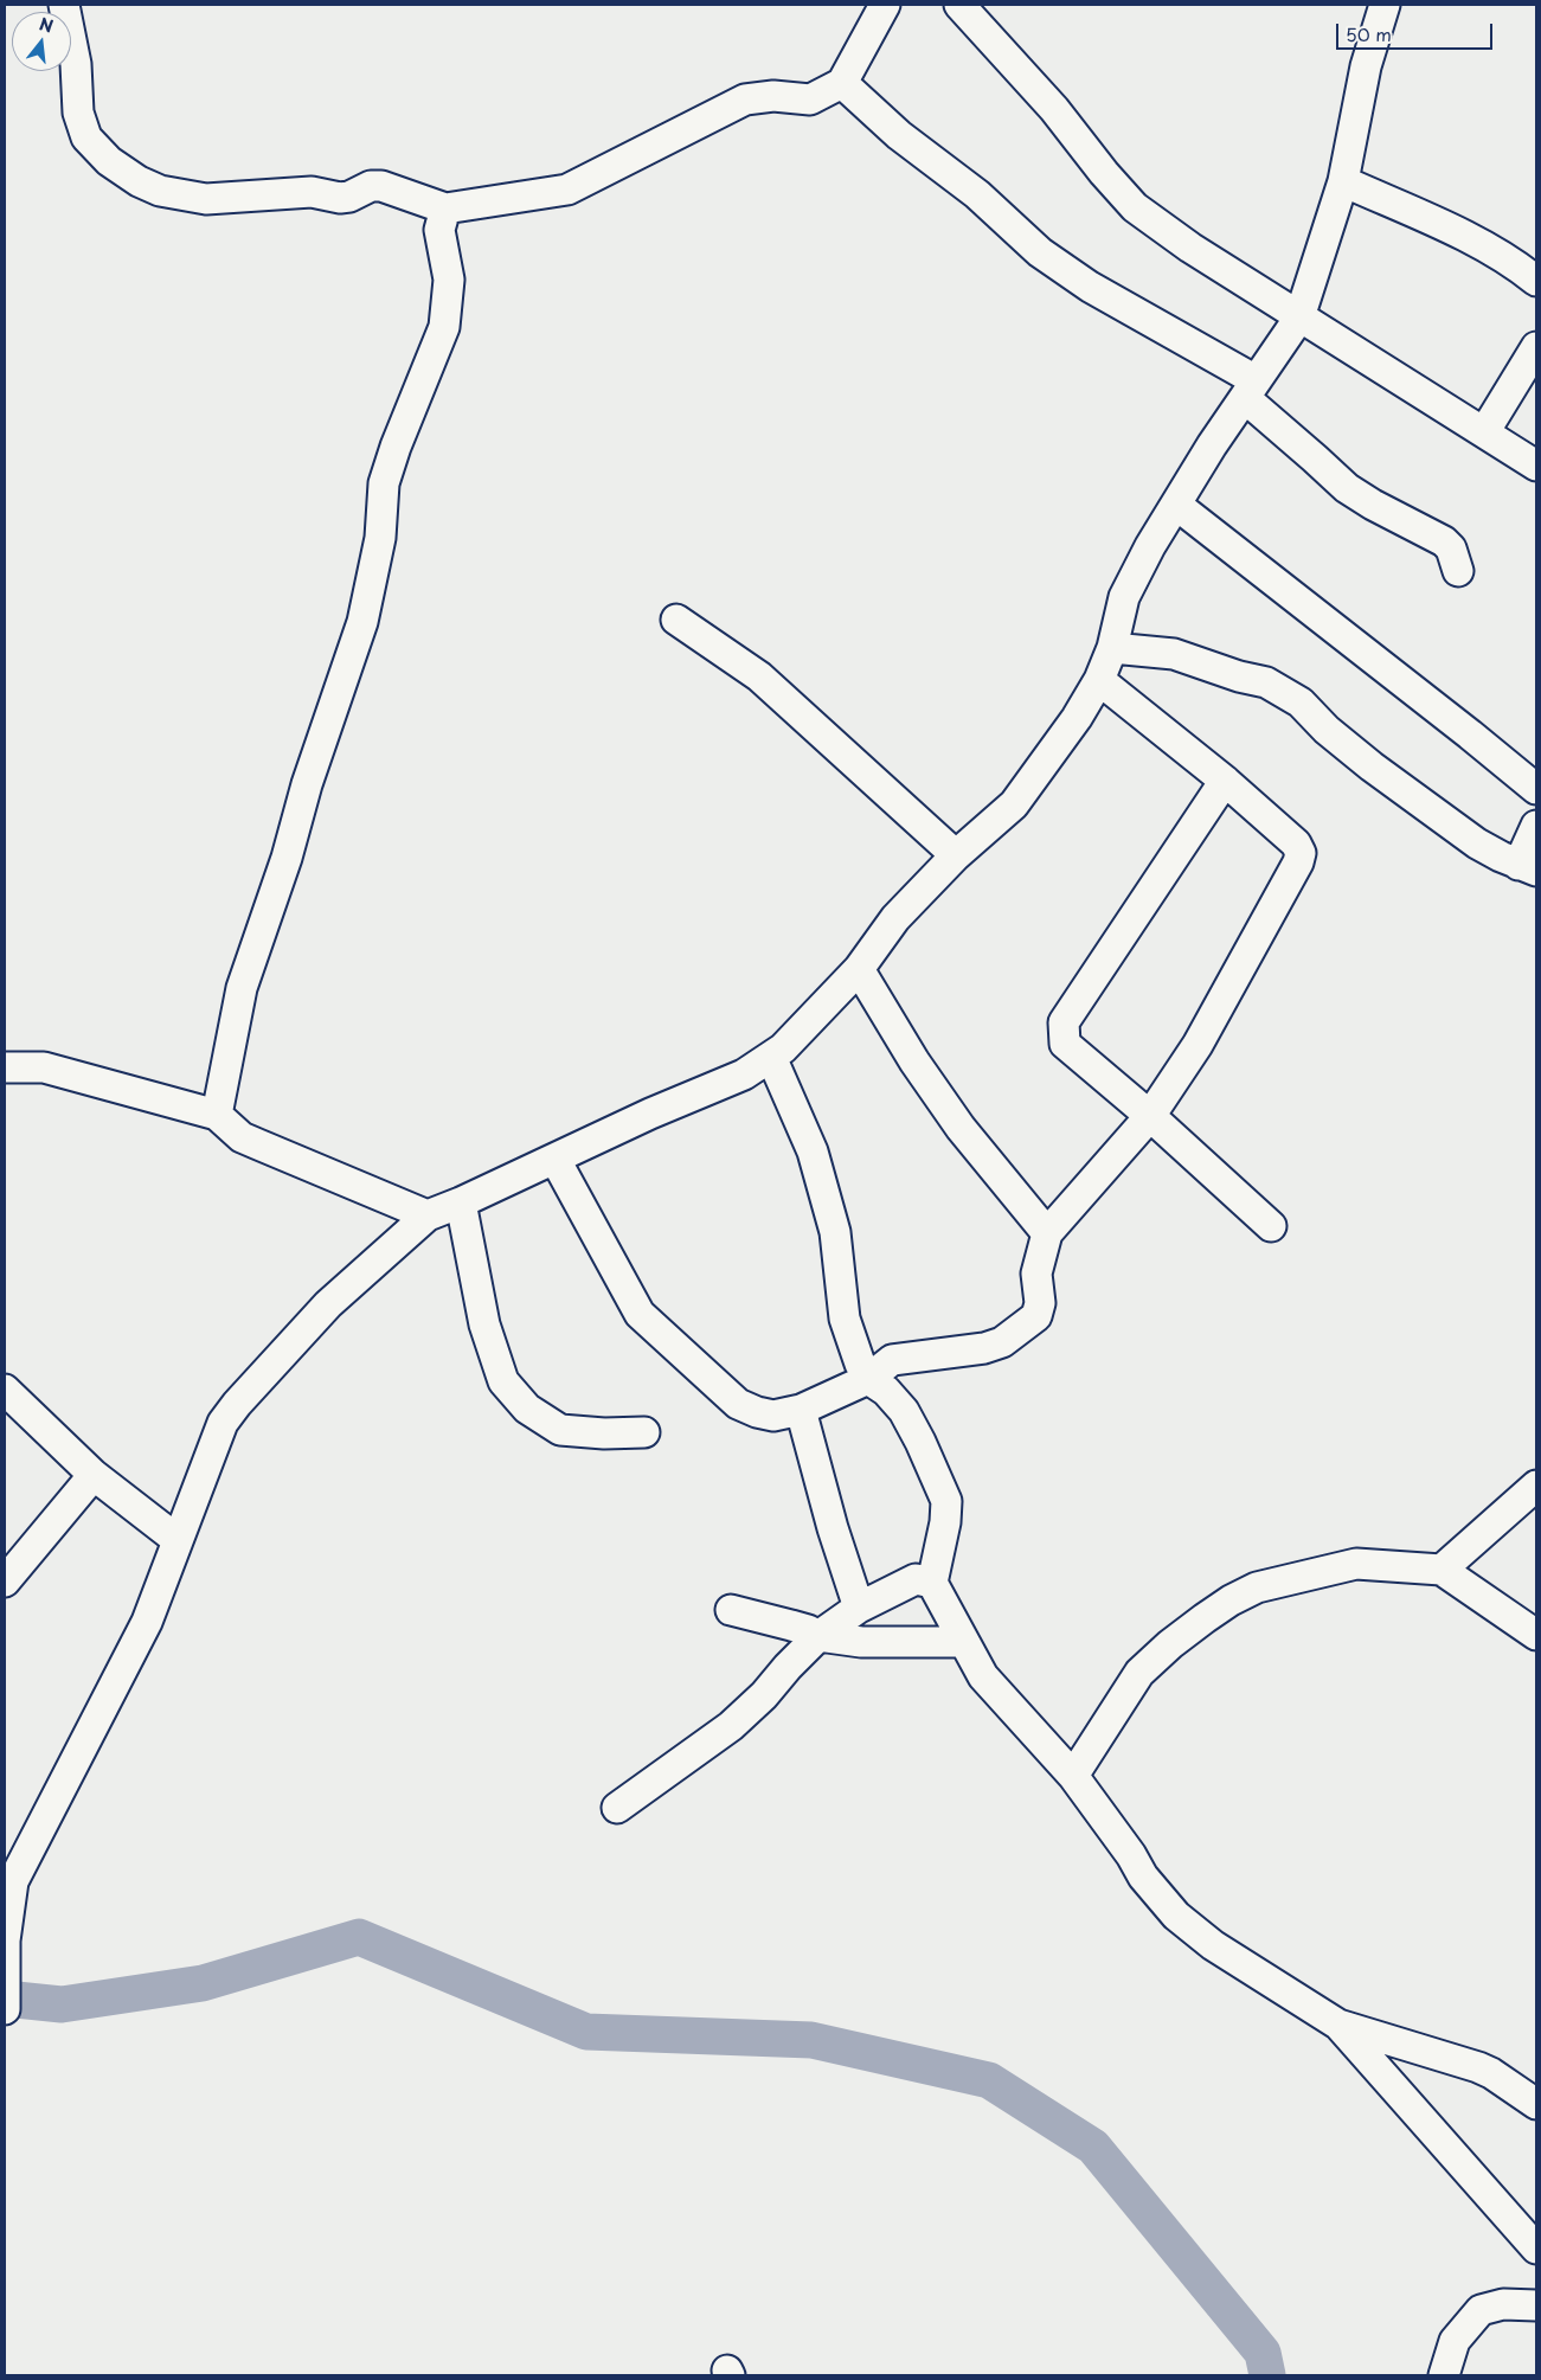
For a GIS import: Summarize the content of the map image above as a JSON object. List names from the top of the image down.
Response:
{
  "scale_bar": "50 m",
  "north": "top"
}
